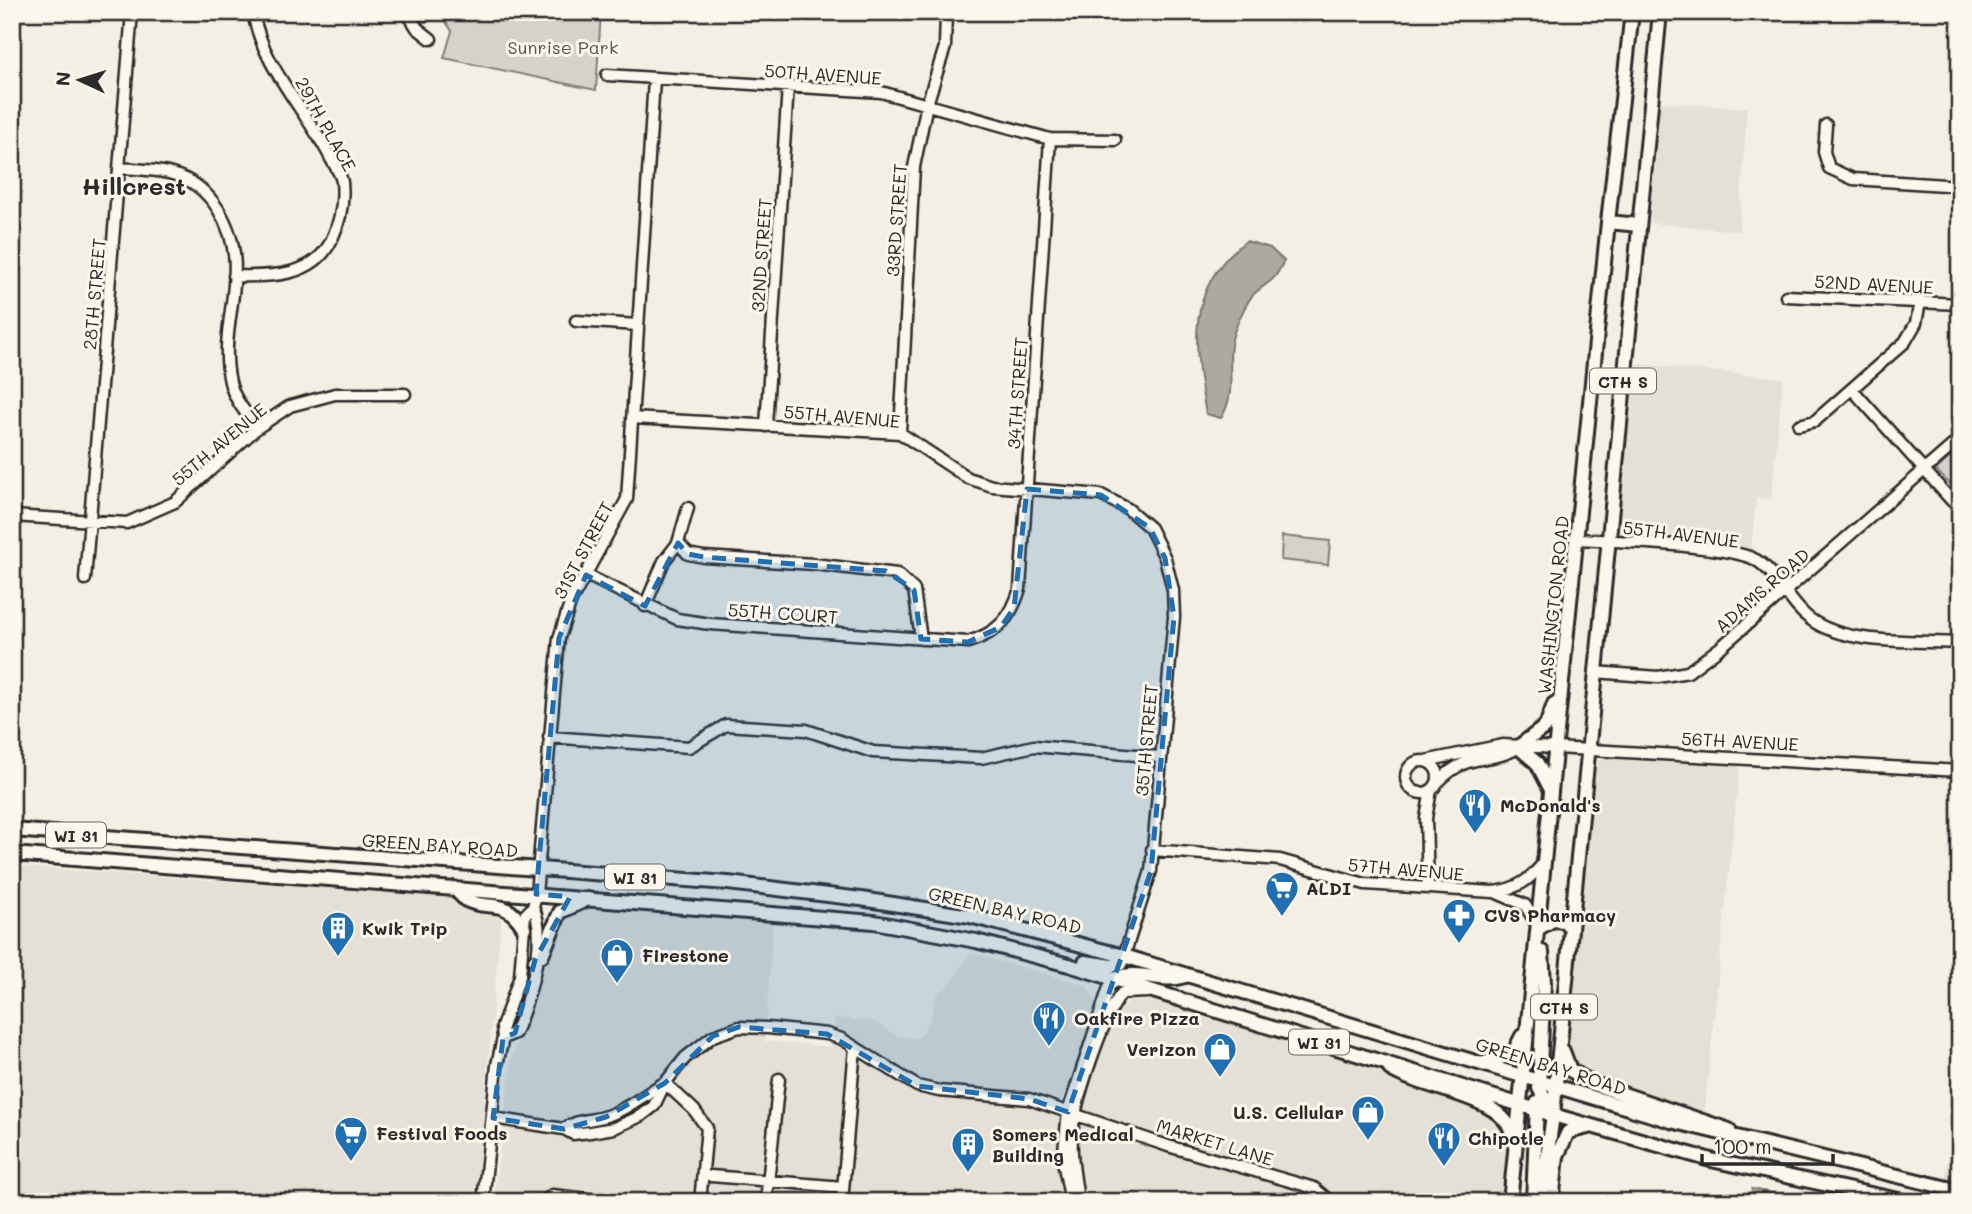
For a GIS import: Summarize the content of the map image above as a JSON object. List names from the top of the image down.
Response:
{
  "streets": {
    "main road": [
      "CTH S",
      "WASHINGTON ROAD",
      "WI 31",
      "GREEN BAY ROAD"
    ],
    "street": [
      "50TH AVENUE",
      "29TH PLACE",
      "33RD STREET",
      "32ND STREET",
      "52ND AVENUE",
      "28TH STREET",
      "34TH STREET",
      "55TH AVENUE",
      "31ST STREET",
      "ADAMS ROAD",
      "55TH COURT",
      "35TH STREET",
      "56TH AVENUE",
      "57TH AVENUE",
      "MARKET LANE"
    ]
  },
  "crossings": [
    ["50TH AVENUE", "33RD STREET"],
    ["50TH AVENUE", "32ND STREET"],
    ["50TH AVENUE", "34TH STREET"],
    ["50TH AVENUE", "31ST STREET"],
    ["33RD STREET", "55TH AVENUE"],
    ["32ND STREET", "55TH AVENUE"],
    ["28TH STREET", "55TH AVENUE"],
    ["CTH S", "55TH AVENUE"],
    ["CTH S", "ADAMS ROAD"],
    ["CTH S", "56TH AVENUE"],
    ["CTH S", "GREEN BAY ROAD"],
    ["34TH STREET", "55TH AVENUE"],
    ["34TH STREET", "55TH COURT"],
    ["55TH AVENUE", "31ST STREET"],
    ["55TH AVENUE", "ADAMS ROAD"],
    ["55TH AVENUE", "WASHINGTON ROAD"],
    ["55TH AVENUE", "35TH STREET"],
    ["31ST STREET", "55TH COURT"],
    ["31ST STREET", "GREEN BAY ROAD"],
    ["31ST STREET", "MARKET LANE"],
    ["WASHINGTON ROAD", "56TH AVENUE"],
    ["WASHINGTON ROAD", "GREEN BAY ROAD"],
    ["WASHINGTON ROAD", "57TH AVENUE"],
    ["35TH STREET", "GREEN BAY ROAD"],
    ["35TH STREET", "57TH AVENUE"],
    ["56TH AVENUE", "57TH AVENUE"]
  ],
  "districts": ["Hillcrest"],
  "parks": ["Sunrise Park"],
  "places": {
    "restaurant": ["McDonald's", "Oakfire Pizza", "Chipotle"],
    "supermarket": ["ALDI", "Festival Foods"],
    "pharmacy": ["CVS Pharmacy"],
    "building": ["Kwik Trip", "Somers Medical Building"],
    "shop": ["Firestone", "Verizon", "U.S. Cellular"]
  },
  "scale_bar": "100 m",
  "north": "left"
}
